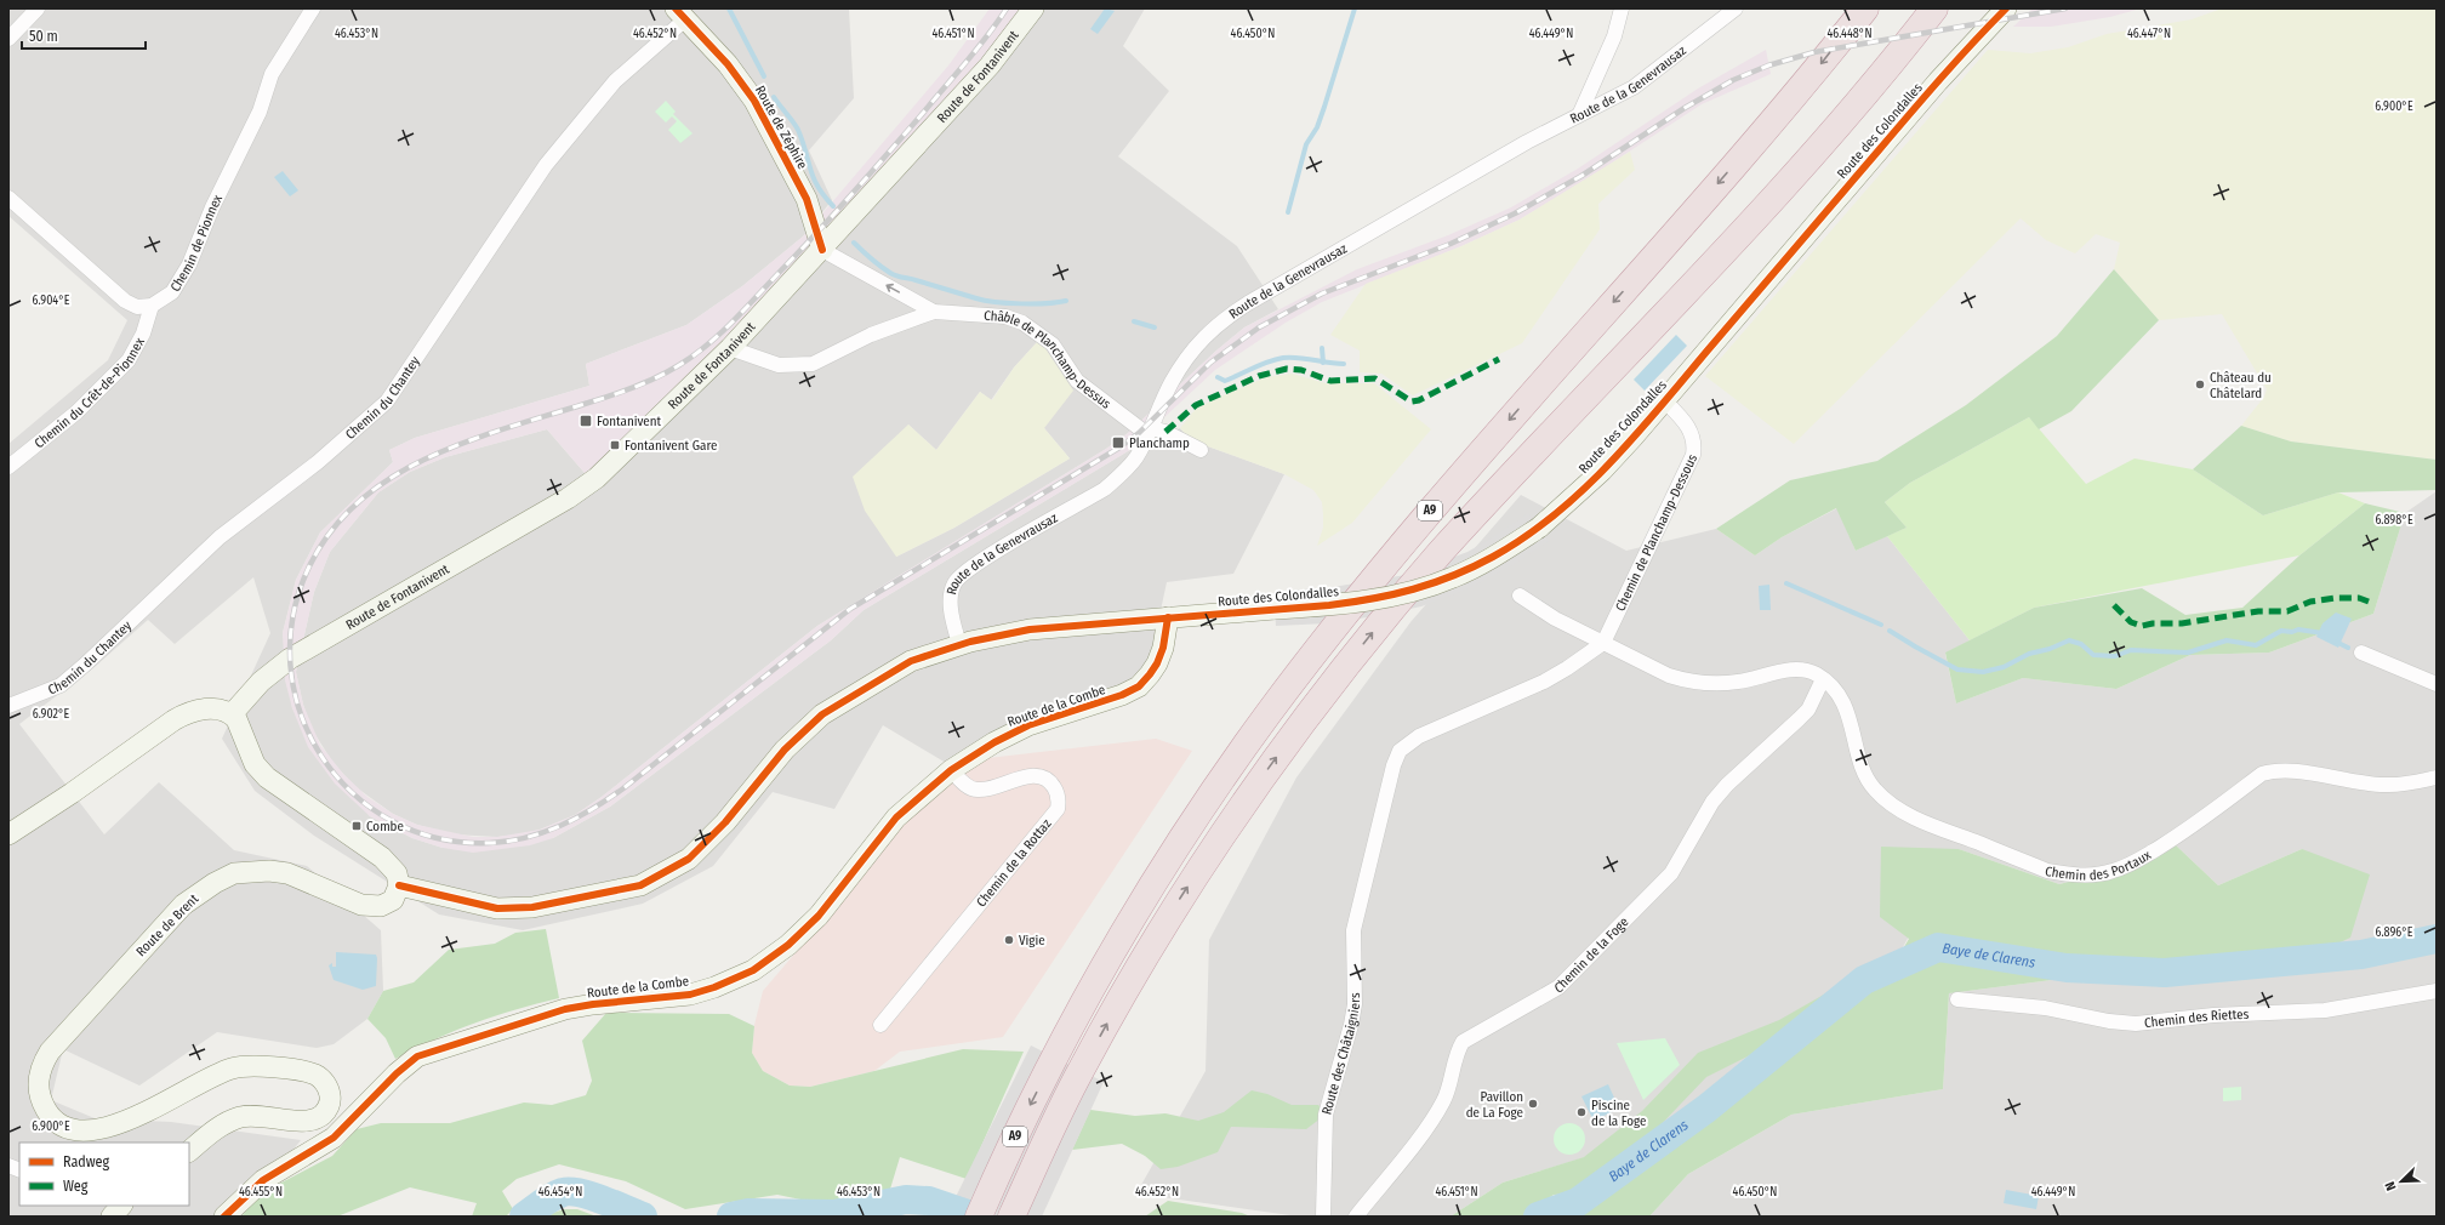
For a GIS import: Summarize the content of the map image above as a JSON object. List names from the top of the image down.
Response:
{
  "streets": {
    "highway": ["A9"],
    "street": [
      "Route de Fontanivent",
      "Route de la Genevrausaz",
      "Route de Zéphire",
      "Route des Colondalles",
      "Chemin de Pionnex",
      "Châble de Planchamp-Dessus",
      "Chemin du Crêt-de-Pionnex",
      "Chemin du Chantey",
      "Chemin de Planchamp-Dessous",
      "Route de la Combe",
      "Chemin des Portaux",
      "Chemin de la Rottaz",
      "Route de Brent",
      "Chemin de la Foge",
      "Chemin des Riettes",
      "Route des Châtaigniers"
    ]
  },
  "crossings": [
    ["Route de Fontanivent", "Route de Zéphire"],
    ["Route de Fontanivent", "Châble de Planchamp-Dessus"],
    ["Route de la Genevrausaz", "Route des Colondalles"],
    ["Route de la Genevrausaz", "Châble de Planchamp-Dessus"],
    ["Route de Zéphire", "Châble de Planchamp-Dessus"],
    ["Route de Zéphire", "Chemin du Chantey"],
    ["Route des Colondalles", "Chemin de Planchamp-Dessous"],
    ["Route des Colondalles", "Route de la Combe"],
    ["Route des Colondalles", "Route de Brent"],
    ["Chemin de Pionnex", "Chemin du Crêt-de-Pionnex"],
    ["Chemin de Planchamp-Dessous", "Route des Châtaigniers"],
    ["Route de la Combe", "Chemin de la Rottaz"],
    ["Chemin des Portaux", "Chemin de la Foge"]
  ],
  "water": ["Baye de Clarens"],
  "places": {
    "other": [
      "Château du Châtelard",
      "Vigie",
      "Pavillon de La Foge",
      "Piscine de la Foge"
    ],
    "transit": [
      "Fontanivent",
      "Planchamp",
      "Fontanivent Gare",
      "Combe"
    ]
  },
  "legend": ["Radweg", "Weg"],
  "scale_bar": "50 m",
  "north": "bottom left",
  "coordinates": [
    "46.453°N",
    "46.452°N",
    "46.451°N",
    "46.450°N",
    "46.449°N",
    "46.448°N",
    "46.447°N",
    "6.900°E",
    "6.904°E",
    "6.898°E",
    "6.902°E",
    "6.896°E",
    "46.455°N",
    "46.454°N"
  ]
}
